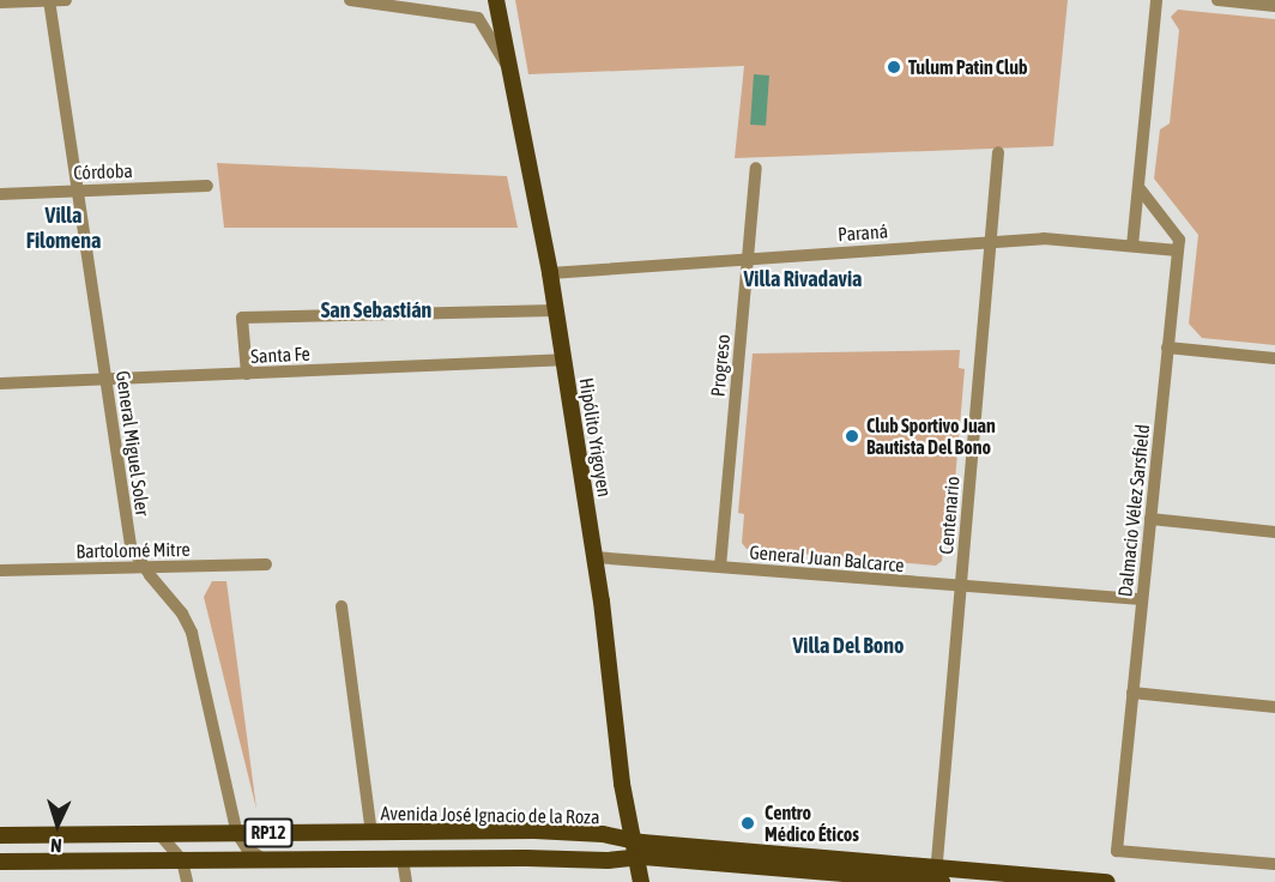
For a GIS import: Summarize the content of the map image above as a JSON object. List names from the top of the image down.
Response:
{
  "streets": {
    "main road": ["Hipólito Yrigoyen", "Avenida José Ignacio de la Roza", "RP12"],
    "street": [
      "Córdoba",
      "Paraná",
      "Santa Fe",
      "Progreso",
      "General Miguel Soler",
      "Dalmacio Vélez Sarsfield",
      "Centenario",
      "Bartolomé Mitre",
      "General Juan Balcarce"
    ]
  },
  "crossings": [
    ["Córdoba", "General Miguel Soler"],
    ["Paraná", "Progreso"],
    ["Paraná", "Hipólito Yrigoyen"],
    ["Paraná", "Dalmacio Vélez Sarsfield"],
    ["Paraná", "Centenario"],
    ["Santa Fe", "Hipólito Yrigoyen"],
    ["Santa Fe", "General Miguel Soler"],
    ["Progreso", "General Juan Balcarce"],
    ["Hipólito Yrigoyen", "General Juan Balcarce"],
    ["Hipólito Yrigoyen", "Avenida José Ignacio de la Roza"],
    ["General Miguel Soler", "Bartolomé Mitre"],
    ["General Miguel Soler", "Avenida José Ignacio de la Roza"],
    ["Dalmacio Vélez Sarsfield", "General Juan Balcarce"],
    ["Centenario", "General Juan Balcarce"],
    ["Centenario", "Avenida José Ignacio de la Roza"]
  ],
  "districts": [
    "Villa Filomena",
    "Villa Rivadavia",
    "San Sebastián",
    "Villa Del Bono"
  ],
  "places": ["Tulum Patìn Club", "Club Sportivo Juan Bautista Del Bono", "Centro Médico Éticos"],
  "north": "bottom"
}
